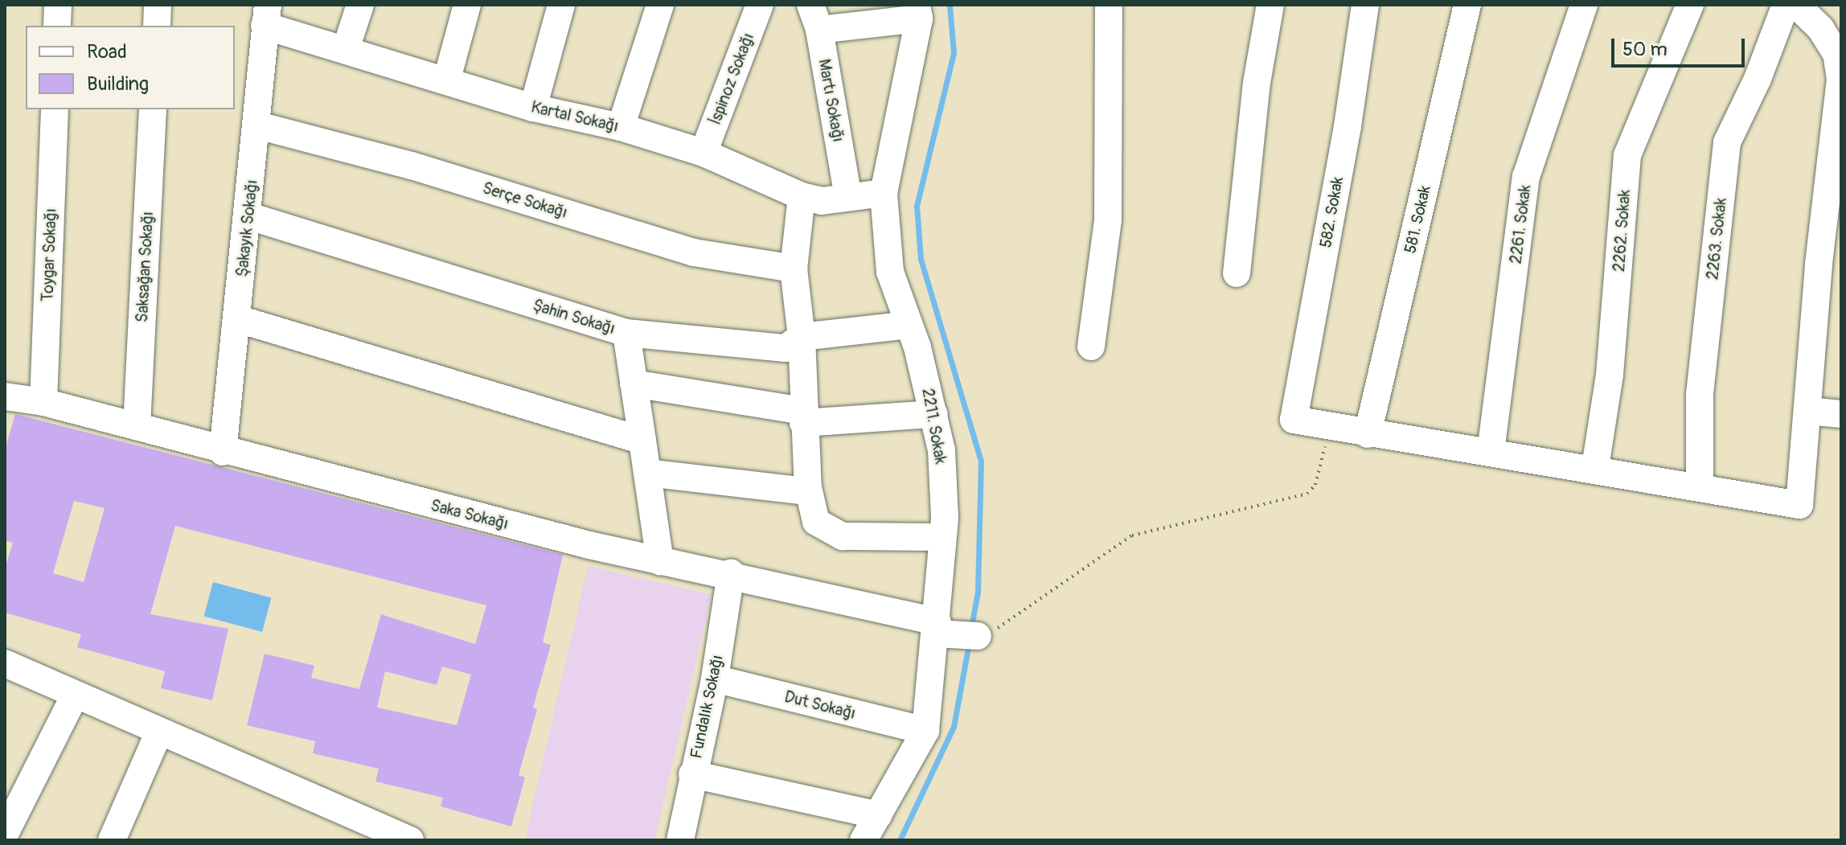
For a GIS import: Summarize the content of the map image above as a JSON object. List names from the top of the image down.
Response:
{
  "streets": {
    "street": [
      "İspinoz Sokağı",
      "Martı Sokağı",
      "Kartal Sokağı",
      "Serçe Sokağı",
      "582. Sokak",
      "581. Sokak",
      "2261. Sokak",
      "Şakayık Sokağı",
      "2262. Sokak",
      "2263. Sokak",
      "Toygar Sokağı",
      "Saksağan Sokağı",
      "Şahin Sokağı",
      "2211. Sokak",
      "Saka Sokağı",
      "Dut Sokağı",
      "Fundalık Sokağı"
    ]
  },
  "crossings": [
    ["İspinoz Sokağı", "Kartal Sokağı"],
    ["Martı Sokağı", "Kartal Sokağı"],
    ["Kartal Sokağı", "Şakayık Sokağı"],
    ["Kartal Sokağı", "2211. Sokak"],
    ["Serçe Sokağı", "Şakayık Sokağı"],
    ["Şakayık Sokağı", "Şahin Sokağı"],
    ["Şakayık Sokağı", "Saka Sokağı"],
    ["Toygar Sokağı", "Saka Sokağı"],
    ["Saksağan Sokağı", "Saka Sokağı"],
    ["Şahin Sokağı", "2211. Sokak"],
    ["2211. Sokak", "Saka Sokağı"],
    ["2211. Sokak", "Dut Sokağı"],
    ["Saka Sokağı", "Fundalık Sokağı"],
    ["Dut Sokağı", "Fundalık Sokağı"]
  ],
  "legend": ["Road", "Building"],
  "scale_bar": "50 m"
}
